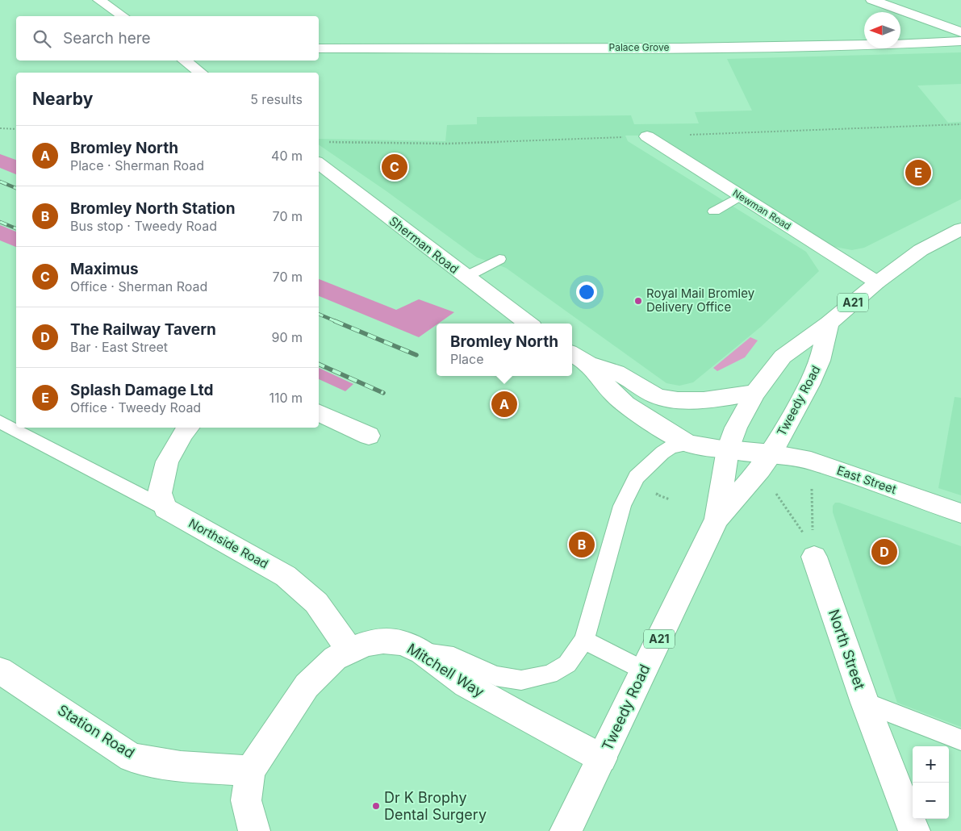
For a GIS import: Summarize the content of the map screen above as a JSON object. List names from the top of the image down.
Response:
{
  "streets": {
    "street": [
      "Palace Grove",
      "Newman Road",
      "Sherman Road",
      "A21",
      "Tweedy Road",
      "East Street",
      "Northside Road",
      "North Street",
      "Mitchell Way",
      "Station Road"
    ]
  },
  "crossings": [
    ["Newman Road", "Tweedy Road"],
    ["Tweedy Road", "East Street"],
    ["Tweedy Road", "Mitchell Way"],
    ["Northside Road", "Mitchell Way"],
    ["Mitchell Way", "Station Road"]
  ],
  "places": ["Royal Mail Bromley Delivery Office", "Dr K Brophy Dental Surgery"],
  "north": "left",
  "page": {
    "search": "Search here",
    "heading": ["Nearby", "5 results"],
    "list": [
      {
        "mark": "A",
        "name": "Bromley North",
        "note": "Place · Sherman Road",
        "value": "40 m"
      },
      {
        "mark": "B",
        "name": "Bromley North Station",
        "note": "Bus stop · Tweedy Road",
        "value": "70 m"
      },
      {
        "mark": "C",
        "name": "Maximus",
        "note": "Office · Sherman Road",
        "value": "70 m"
      },
      {
        "mark": "D",
        "name": "The Railway Tavern",
        "note": "Bar · East Street",
        "value": "90 m"
      },
      {
        "mark": "E",
        "name": "Splash Damage Ltd",
        "note": "Office · Tweedy Road",
        "value": "110 m"
      }
    ],
    "pins": [
      "C",
      "E",
      "A",
      "B",
      "D"
    ],
    "popup": ["Bromley North", "Place"],
    "map_buttons": ["+", "−"]
  }
}
